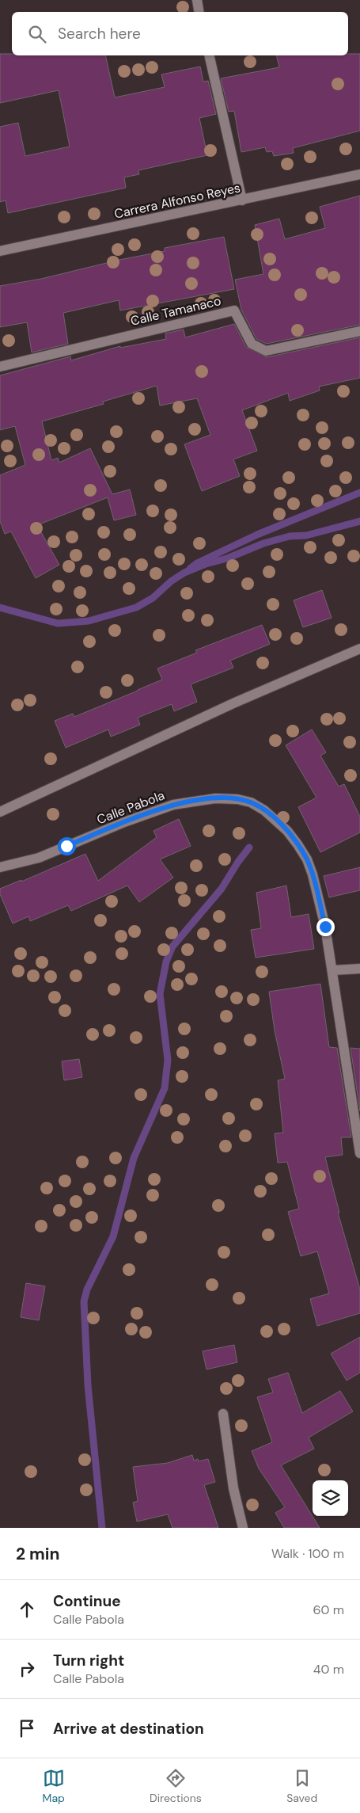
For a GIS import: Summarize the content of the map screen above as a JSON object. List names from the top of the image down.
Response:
{
  "streets": {
    "street": ["Carrera Alfonso Reyes", "Calle Tamanaco", "Calle Pabola"]
  },
  "page": {
    "search": "Search here",
    "heading": ["2 min", "Walk · 100 m"],
    "list": [
      ["Continue", "Calle Pabola", "60 m"],
      ["Turn right", "Calle Pabola", "40 m"],
      "Arrive at destination"
    ],
    "nav": ["Map", "Directions", "Saved"]
  }
}
